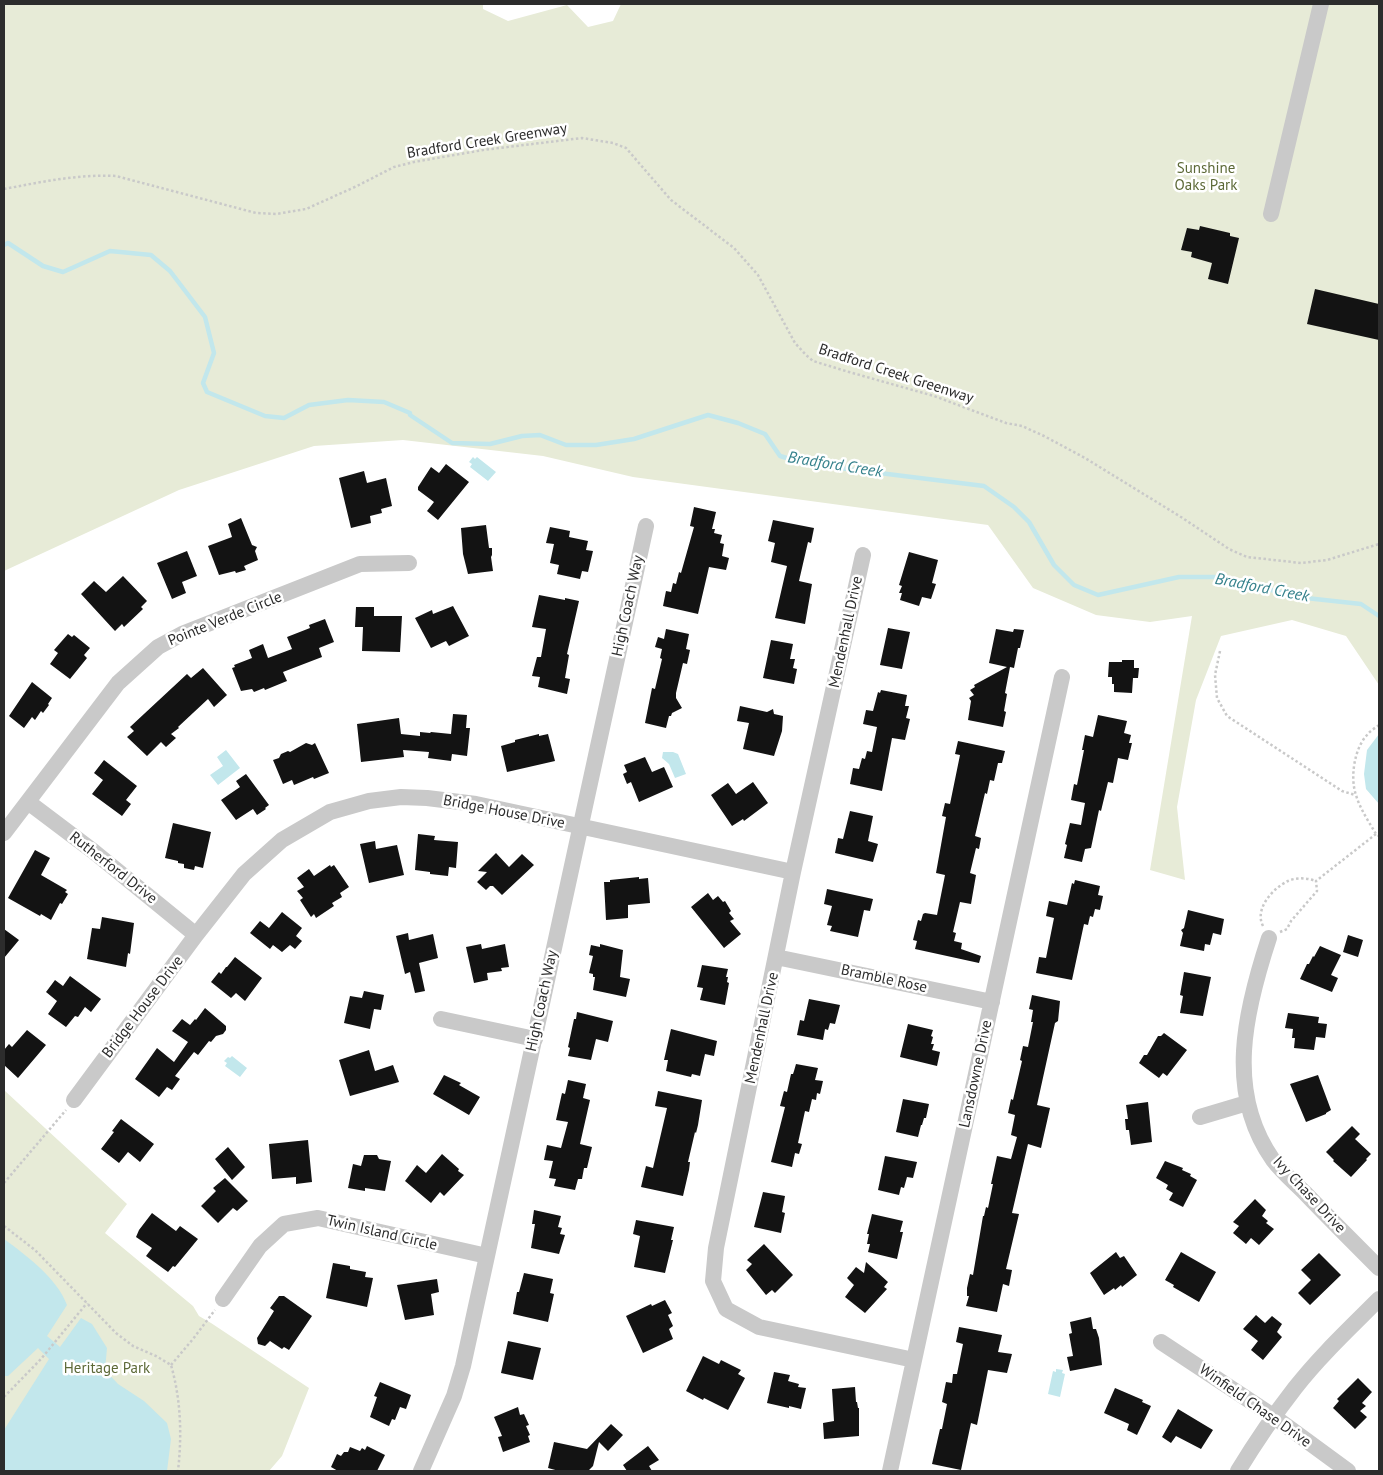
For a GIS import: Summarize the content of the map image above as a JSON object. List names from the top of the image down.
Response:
{
  "streets": {
    "street": [
      "High Coach Way",
      "Pointe Verde Circle",
      "Mendenhall Drive",
      "Bridge House Drive",
      "Rutherford Drive",
      "Bramble Rose",
      "Lansdowne Drive",
      "Ivy Chase Drive",
      "Twin Island Circle",
      "Winfield Chase Drive"
    ],
    "path": ["Bradford Creek Greenway"]
  },
  "crossings": [
    ["High Coach Way", "Bridge House Drive"],
    ["High Coach Way", "Twin Island Circle"],
    ["Pointe Verde Circle", "Rutherford Drive"],
    ["Mendenhall Drive", "Bridge House Drive"],
    ["Mendenhall Drive", "Bramble Rose"],
    ["Mendenhall Drive", "Lansdowne Drive"],
    ["Bridge House Drive", "Rutherford Drive"],
    ["Bramble Rose", "Lansdowne Drive"]
  ],
  "water": ["Bradford Creek"],
  "parks": ["Sunshine Oaks Park", "Heritage Park"]
}
